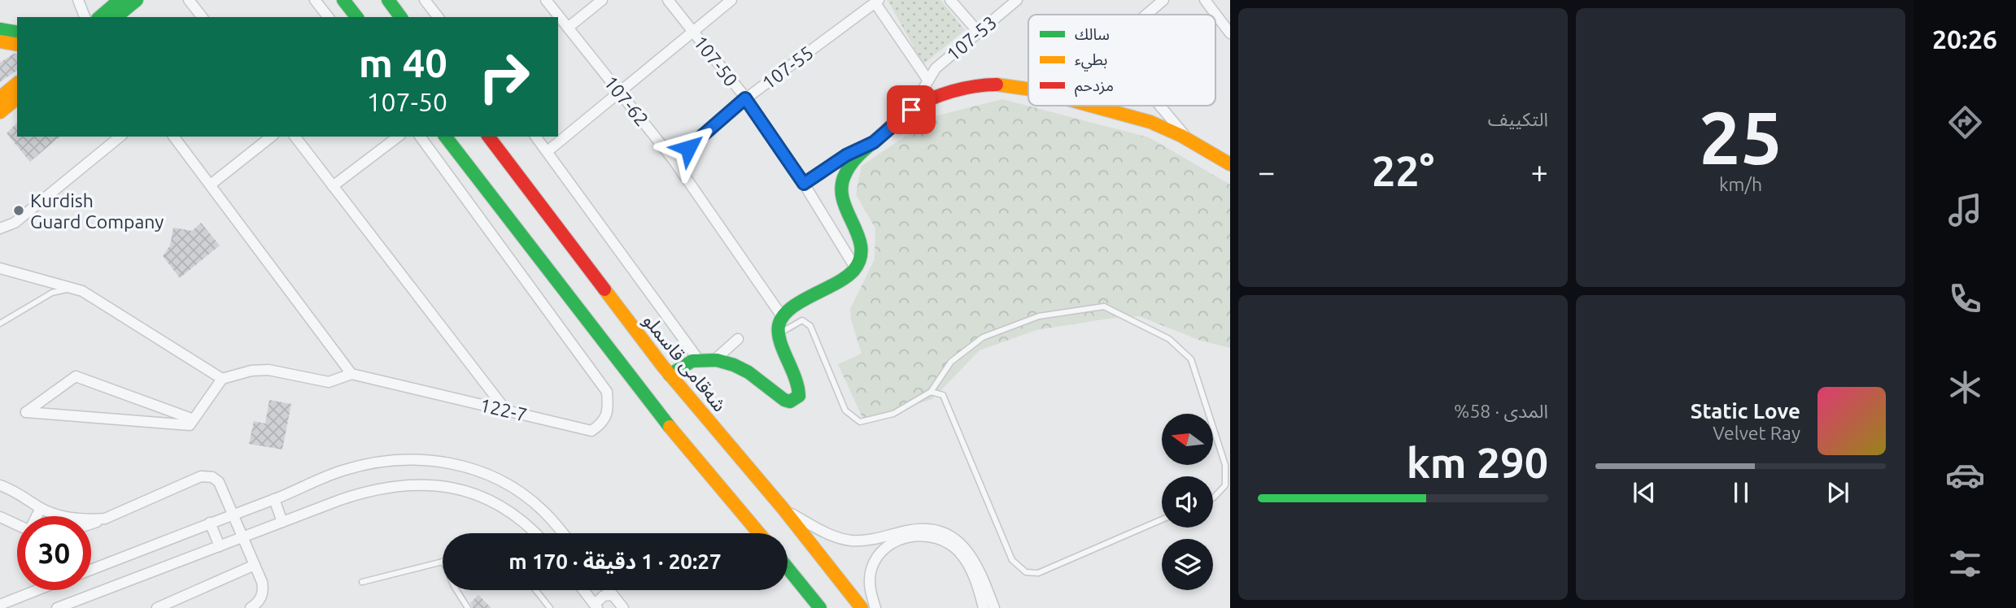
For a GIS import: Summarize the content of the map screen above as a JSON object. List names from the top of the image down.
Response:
{
  "streets": {
    "main road": ["شەقامی قاسملو"],
    "street": [
      "107-53",
      "107-50",
      "107-55",
      "107-62",
      "122-7"
    ]
  },
  "crossings": [
    ["107-50", "107-55"],
    ["107-55", "107-62"]
  ],
  "places": ["Kurdish Guard Company"],
  "legend": ["سالك", "بطيء", "مزدحم"],
  "north": "left",
  "page": {
    "tabs": "20:26",
    "tile": [
      ["25", "km/h"],
      "التكييف",
      ["المدى · 58%", "290 km"]
    ],
    "turn": ["40 m", "107-50"],
    "heat": ["−", "22°", "+"],
    "song": ["Static Love", "Velvet Ray"],
    "limit": "30",
    "trip": "20:27 · 1 دقيقة · 170 m"
  }
}
